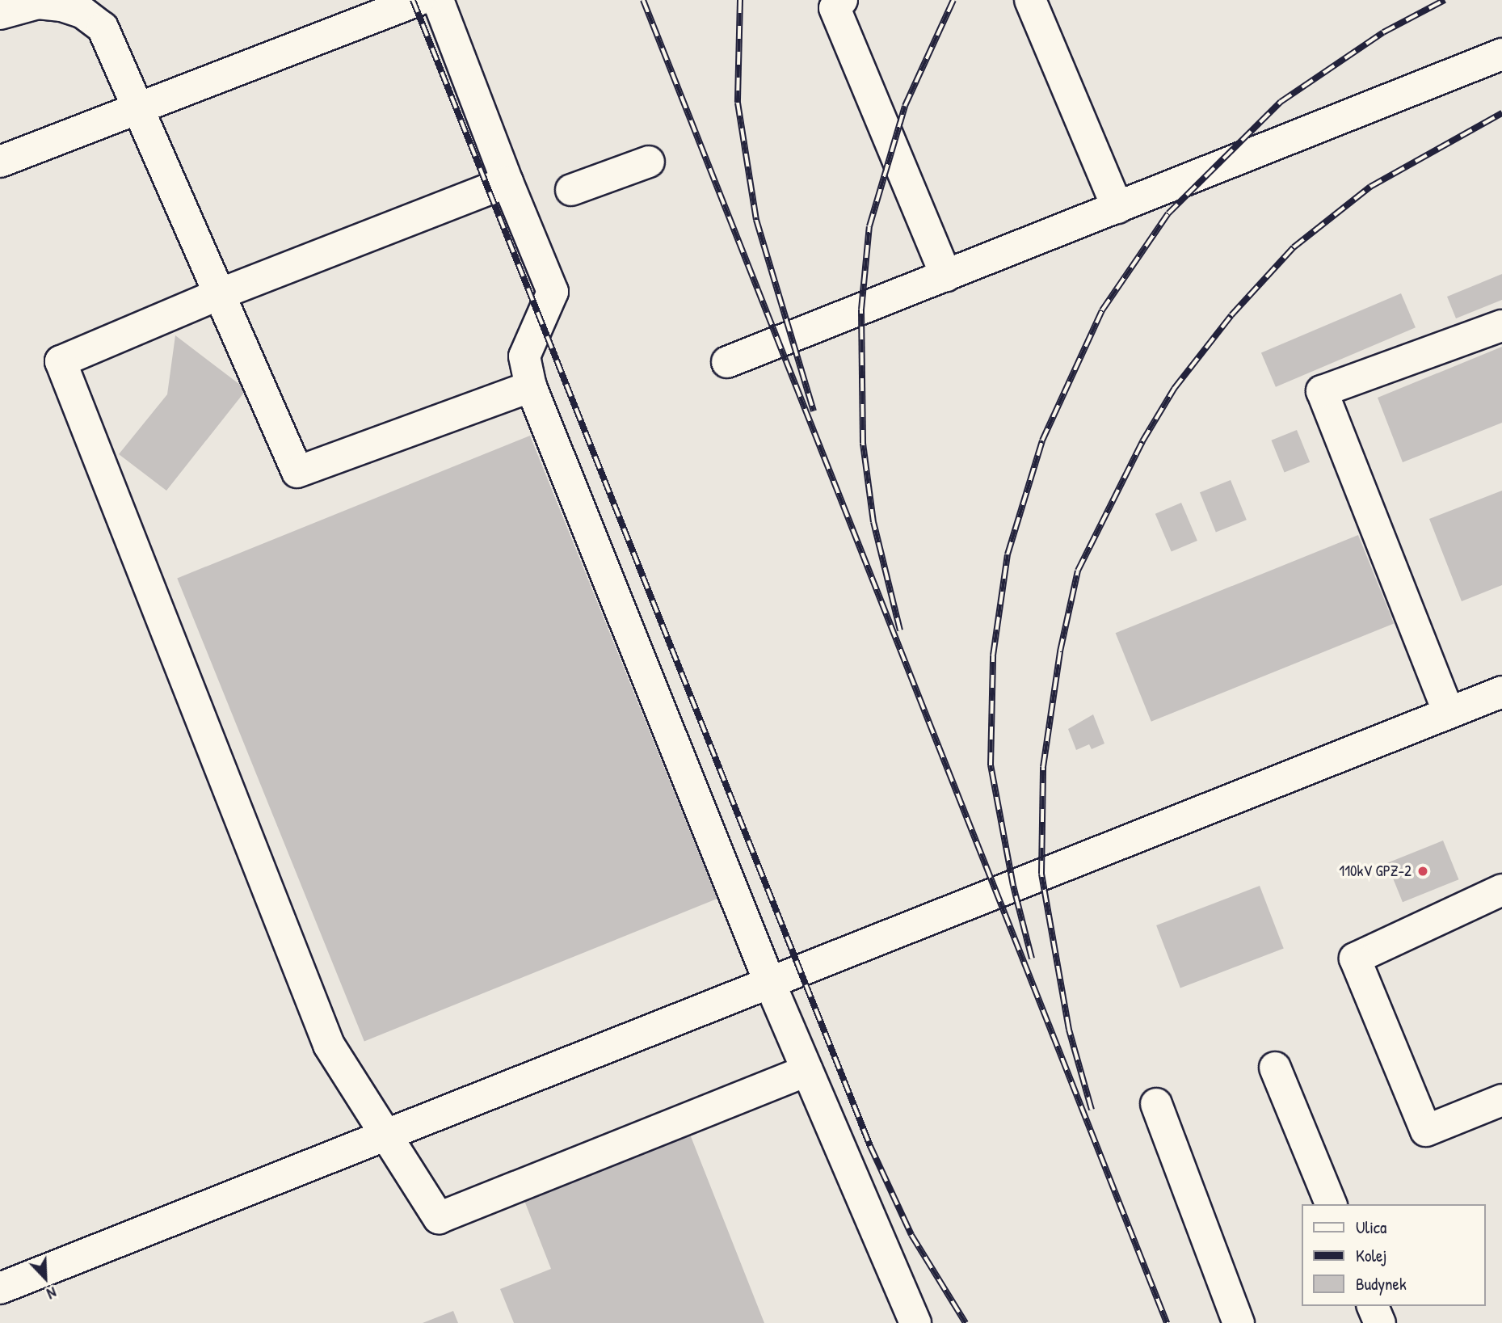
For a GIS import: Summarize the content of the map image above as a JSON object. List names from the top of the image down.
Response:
{
  "places": ["110kV GPZ-2"],
  "legend": ["Ulica", "Kolej", "Budynek"],
  "north": "bottom right"
}
